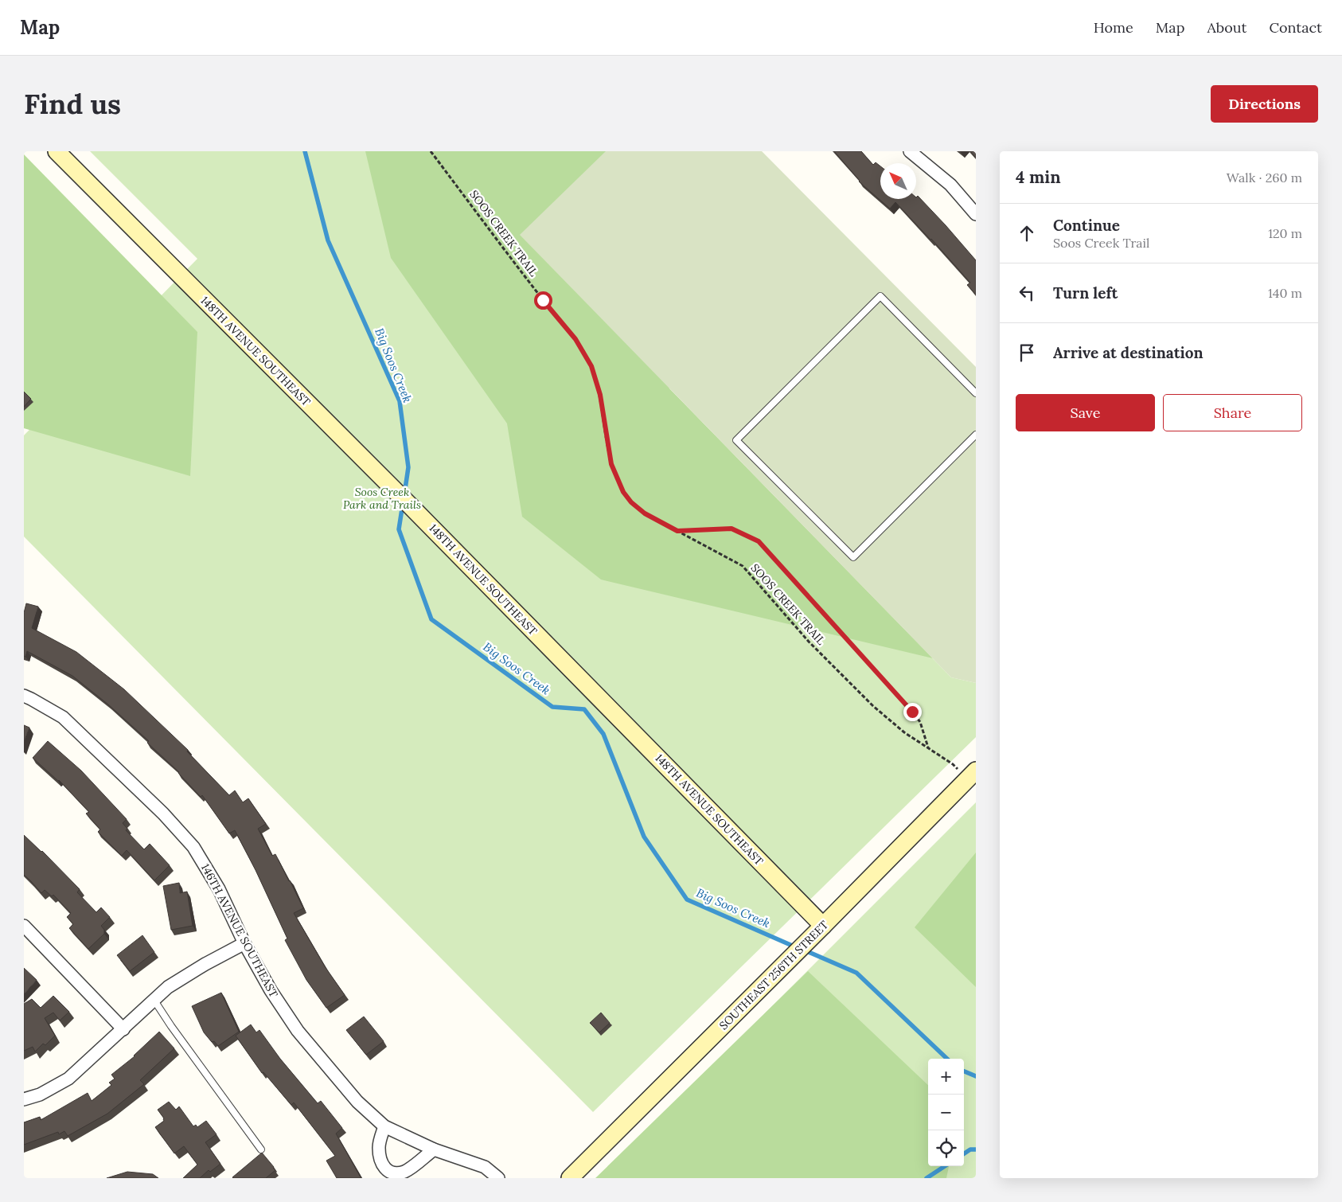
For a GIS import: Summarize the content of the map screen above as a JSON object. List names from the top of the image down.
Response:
{
  "streets": {
    "street": ["148TH AVENUE SOUTHEAST", "146TH AVENUE SOUTHEAST", "SOUTHEAST 256TH STREET"],
    "path": ["SOOS CREEK TRAIL"]
  },
  "crossings": [
    ["SOOS CREEK TRAIL", "SOUTHEAST 256TH STREET"],
    ["148TH AVENUE SOUTHEAST", "SOUTHEAST 256TH STREET"]
  ],
  "water": ["Big Soos Creek"],
  "parks": ["Soos Creek Park and Trails"],
  "north": "top left",
  "page": {
    "header": "Map",
    "nav": [
      "Home",
      "Map",
      "About",
      "Contact"
    ],
    "buttons": [
      "Directions",
      ["Save", "Share"]
    ],
    "title": "Find us",
    "heading": ["4 min", "Walk · 260 m"],
    "list": [
      ["Continue", "Soos Creek Trail", "120 m"],
      ["Turn left", "140 m"],
      "Arrive at destination"
    ],
    "map_buttons": ["+", "−"]
  }
}
